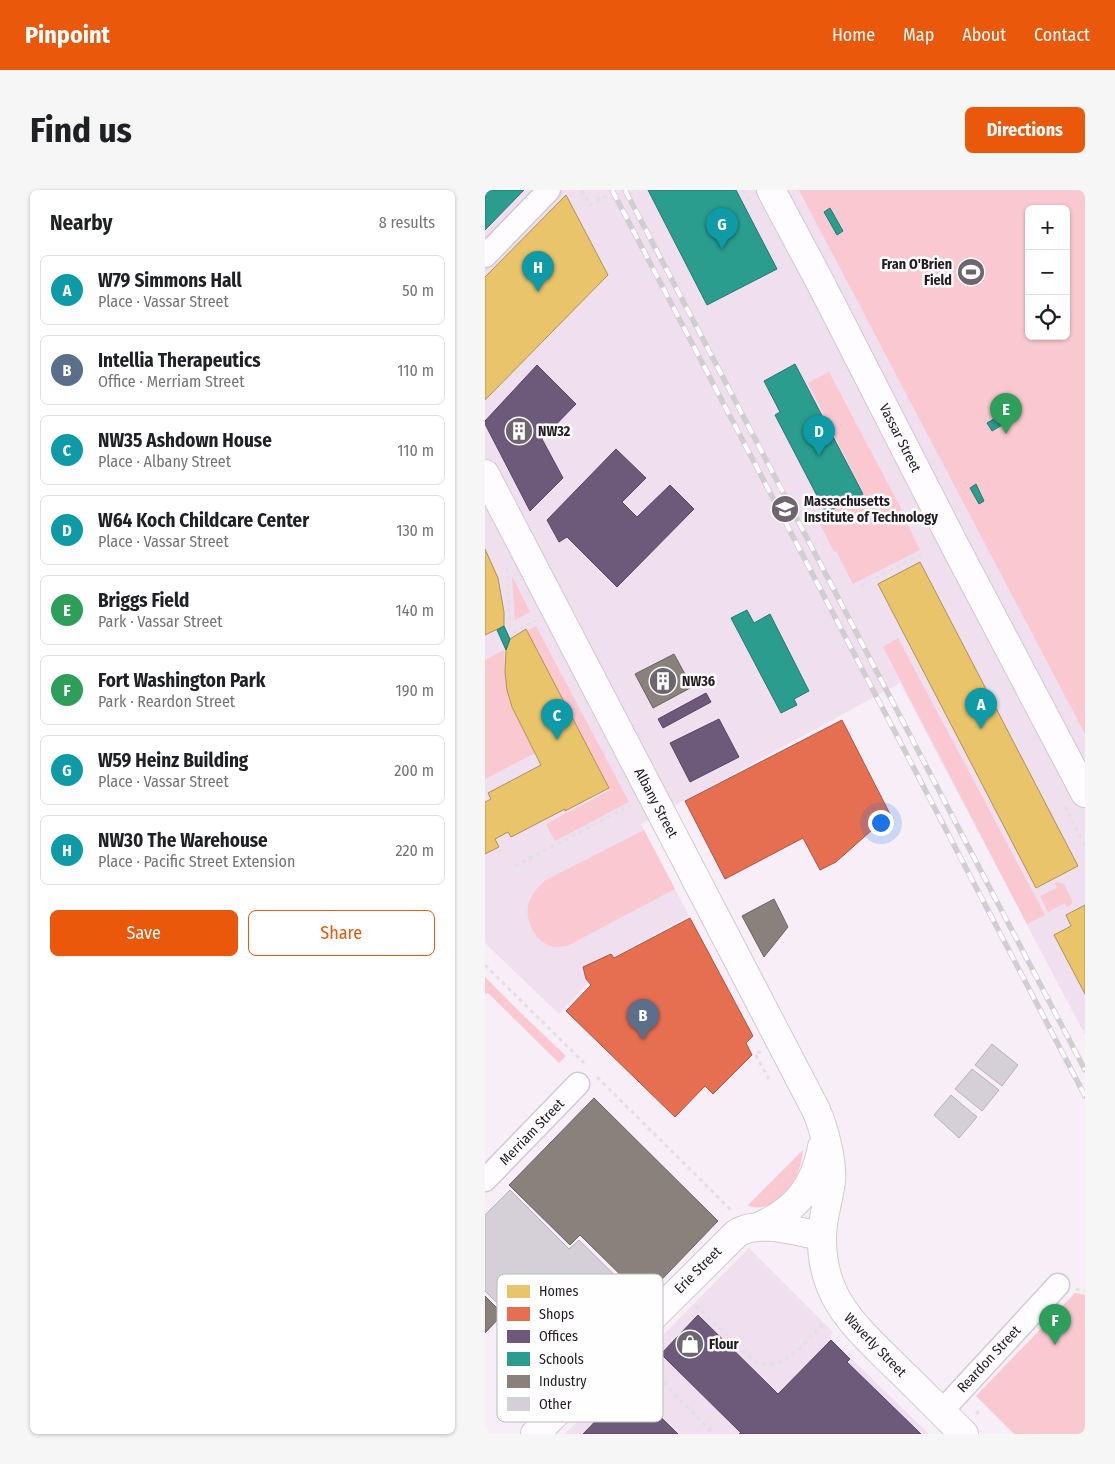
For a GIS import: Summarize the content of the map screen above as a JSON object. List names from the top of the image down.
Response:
{
  "streets": {
    "main road": [
      "Vassar Street",
      "Albany Street",
      "Erie Street",
      "Waverly Street"
    ],
    "street": ["Merriam Street", "Reardon Street"]
  },
  "crossings": [
    ["Albany Street", "Erie Street"],
    ["Albany Street", "Waverly Street"],
    ["Waverly Street", "Reardon Street"]
  ],
  "places": {
    "sports": ["Fran O'Brien Field"],
    "building": ["NW32", "NW36"],
    "school or university": ["Massachusetts Institute of Technology"],
    "shop": ["Flour"]
  },
  "legend": [
    "Homes",
    "Shops",
    "Offices",
    "Schools",
    "Industry",
    "Other"
  ],
  "page": {
    "header": "Pinpoint",
    "nav": [
      "Home",
      "Map",
      "About",
      "Contact"
    ],
    "buttons": [
      "Directions",
      ["Save", "Share"]
    ],
    "title": "Find us",
    "heading": ["Nearby", "8 results"],
    "map_buttons": ["+", "−"],
    "pins": [
      "G",
      "H",
      "E",
      "D",
      "A",
      "C",
      "B",
      "F"
    ],
    "list": [
      {
        "mark": "A",
        "name": "W79 Simmons Hall",
        "note": "Place · Vassar Street",
        "value": "50 m"
      },
      {
        "mark": "B",
        "name": "Intellia Therapeutics",
        "note": "Office · Merriam Street",
        "value": "110 m"
      },
      {
        "mark": "C",
        "name": "NW35 Ashdown House",
        "note": "Place · Albany Street",
        "value": "110 m"
      },
      {
        "mark": "D",
        "name": "W64 Koch Childcare Center",
        "note": "Place · Vassar Street",
        "value": "130 m"
      },
      {
        "mark": "E",
        "name": "Briggs Field",
        "note": "Park · Vassar Street",
        "value": "140 m"
      },
      {
        "mark": "F",
        "name": "Fort Washington Park",
        "note": "Park · Reardon Street",
        "value": "190 m"
      },
      {
        "mark": "G",
        "name": "W59 Heinz Building",
        "note": "Place · Vassar Street",
        "value": "200 m"
      },
      {
        "mark": "H",
        "name": "NW30 The Warehouse",
        "note": "Place · Pacific Street Extension",
        "value": "220 m"
      }
    ]
  }
}
